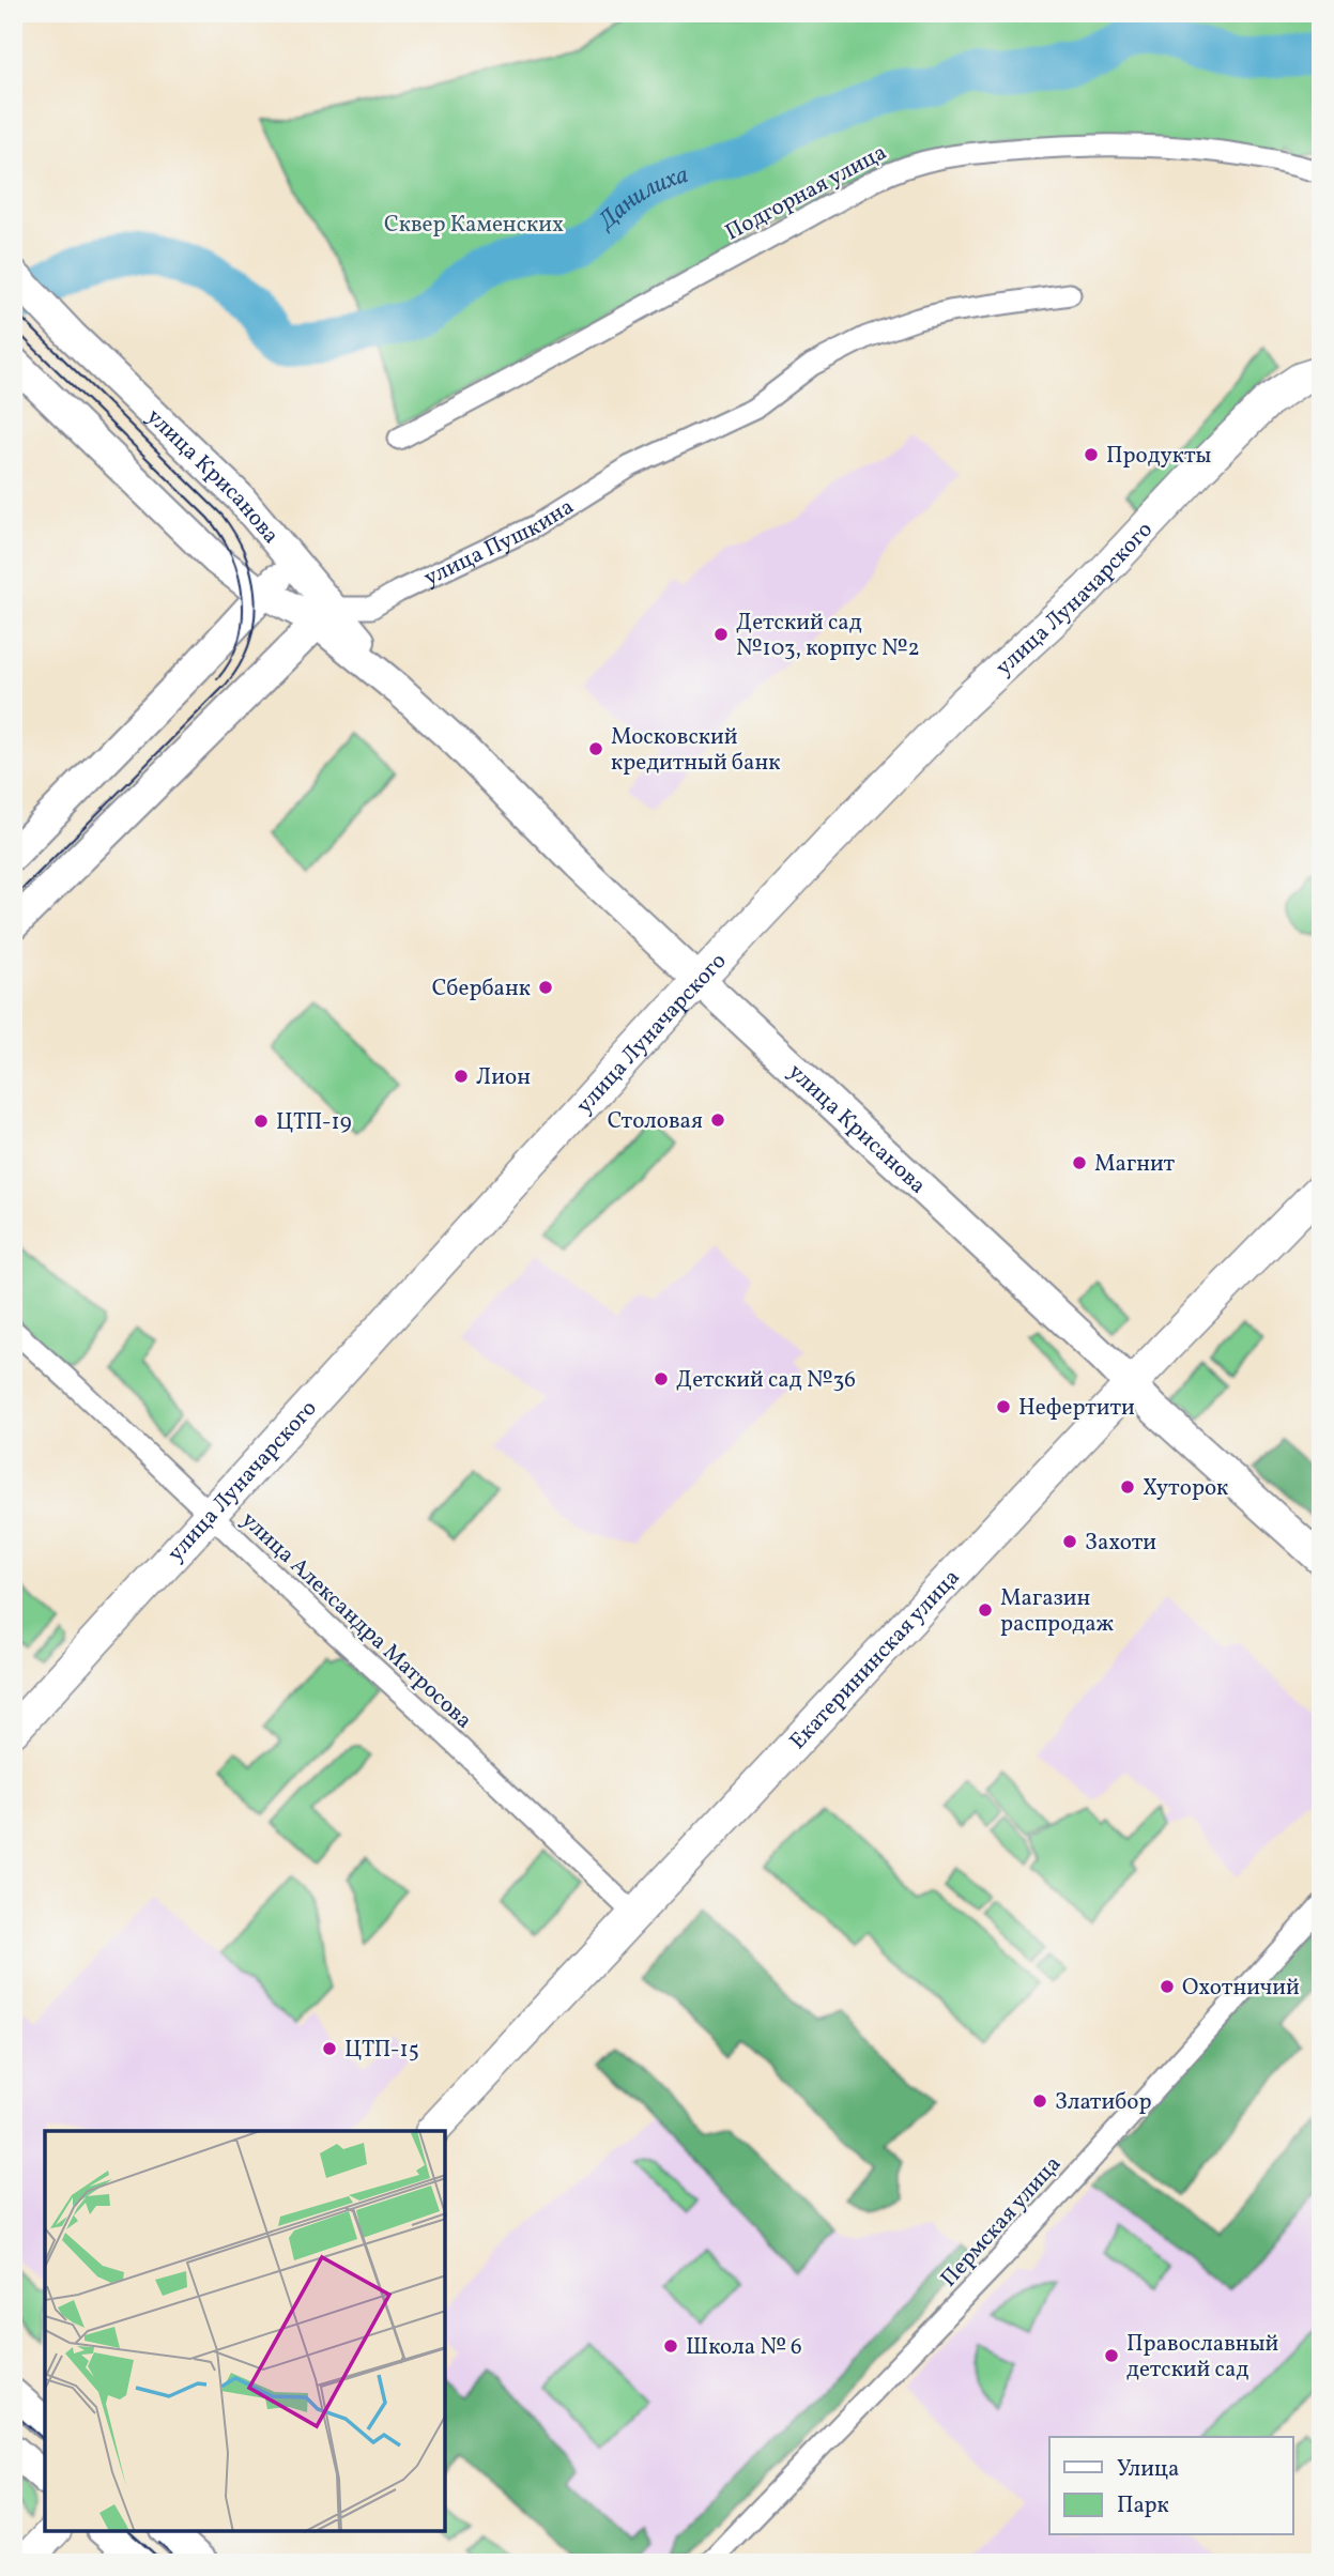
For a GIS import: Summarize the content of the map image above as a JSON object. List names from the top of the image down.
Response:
{
  "streets": {
    "main road": ["улица Крисанова", "улица Луначарского", "Екатерининская улица"],
    "street": [
      "Подгорная улица",
      "улица Пушкина",
      "улица Александра Матросова",
      "Пермская улица"
    ]
  },
  "crossings": [
    ["улица Крисанова", "улица Пушкина"],
    ["улица Крисанова", "улица Луначарского"],
    ["улица Крисанова", "Екатерининская улица"],
    ["улица Луначарского", "улица Александра Матросова"],
    ["улица Александра Матросова", "Екатерининская улица"]
  ],
  "water": ["Данилиха"],
  "parks": ["Сквер Каменских"],
  "places": [
    "Прoдукты",
    "Детский сад №103, корпус №2",
    "Московский кредитный банк",
    "Сбербанк",
    "Лион",
    "Столовая",
    "ЦТП-19",
    "Магнит",
    "Детский сад №36",
    "Нефертити",
    "Хуторок",
    "Захоти",
    "Магазин распродаж",
    "Охотничий",
    "ЦТП-15",
    "Златибор",
    "Школа № 6",
    "Православный детский сад"
  ],
  "legend": ["Улица", "Парк"]
}
